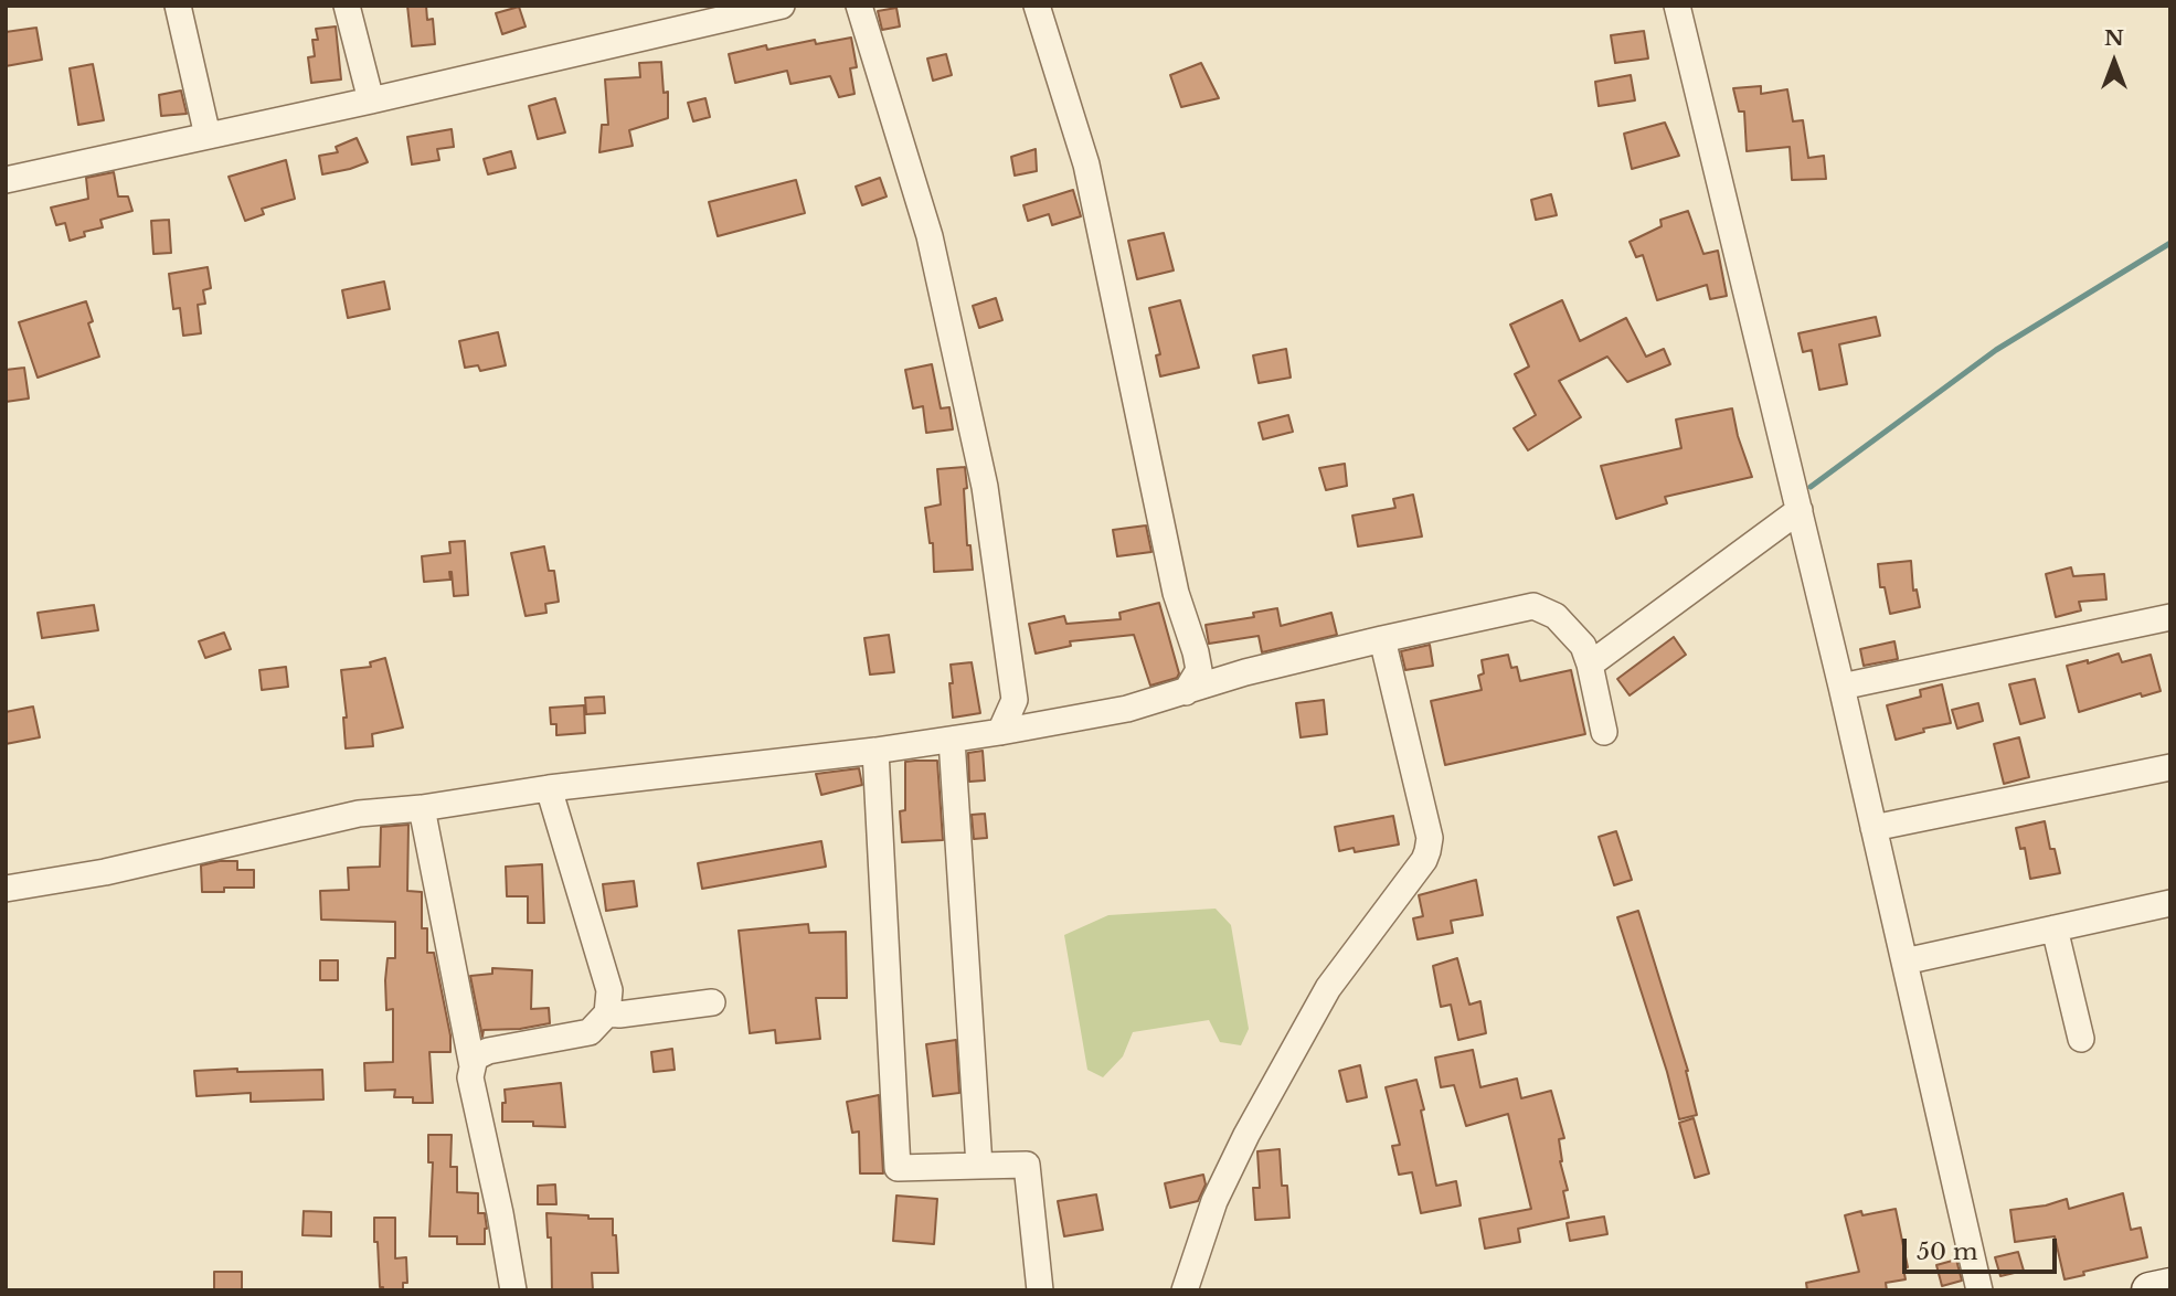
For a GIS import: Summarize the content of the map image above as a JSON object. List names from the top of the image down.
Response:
{
  "scale_bar": "50 m",
  "north": "top"
}
